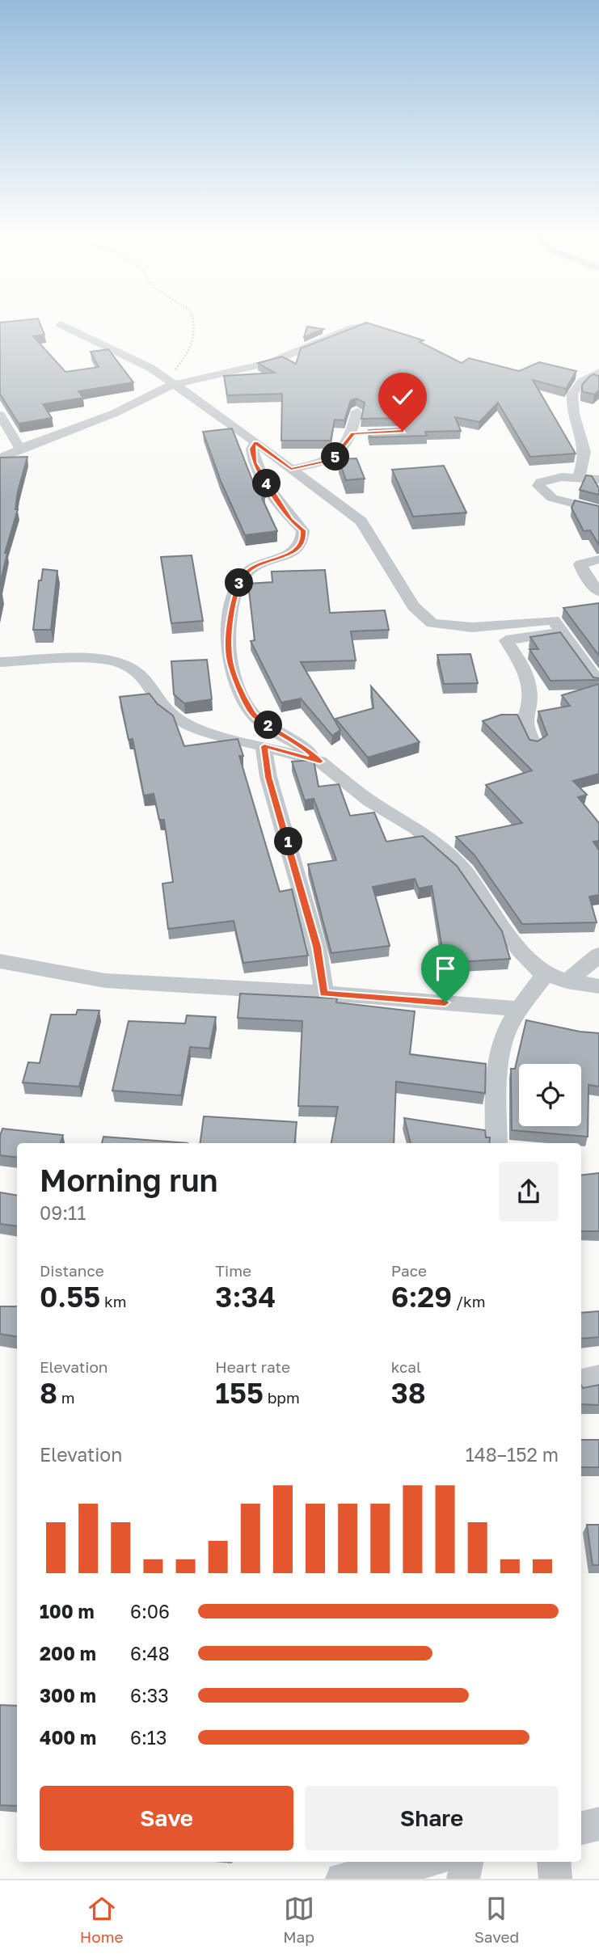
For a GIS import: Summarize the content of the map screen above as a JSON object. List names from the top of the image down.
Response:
{
  "page": {
    "pins": [
      "5",
      "4",
      "3",
      "2",
      "1"
    ],
    "heading": ["Morning run", "09:11"],
    "stats": [
      ["Distance", "0.55 km"],
      ["Time", "3:34"],
      ["Pace", "6:29 /km"],
      ["Elevation", "8 m"],
      ["Heart rate", "155 bpm"],
      ["kcal", "38"]
    ],
    "chart": ["Elevation", "148–152 m"],
    "list": [
      {
        "name": "100 m",
        "note": "6:06"
      },
      {
        "name": "200 m",
        "note": "6:48"
      },
      {
        "name": "300 m",
        "note": "6:33"
      },
      {
        "name": "400 m",
        "note": "6:13"
      }
    ],
    "buttons": ["Save", "Share"],
    "tabs": ["Home", "Map", "Saved"]
  }
}
